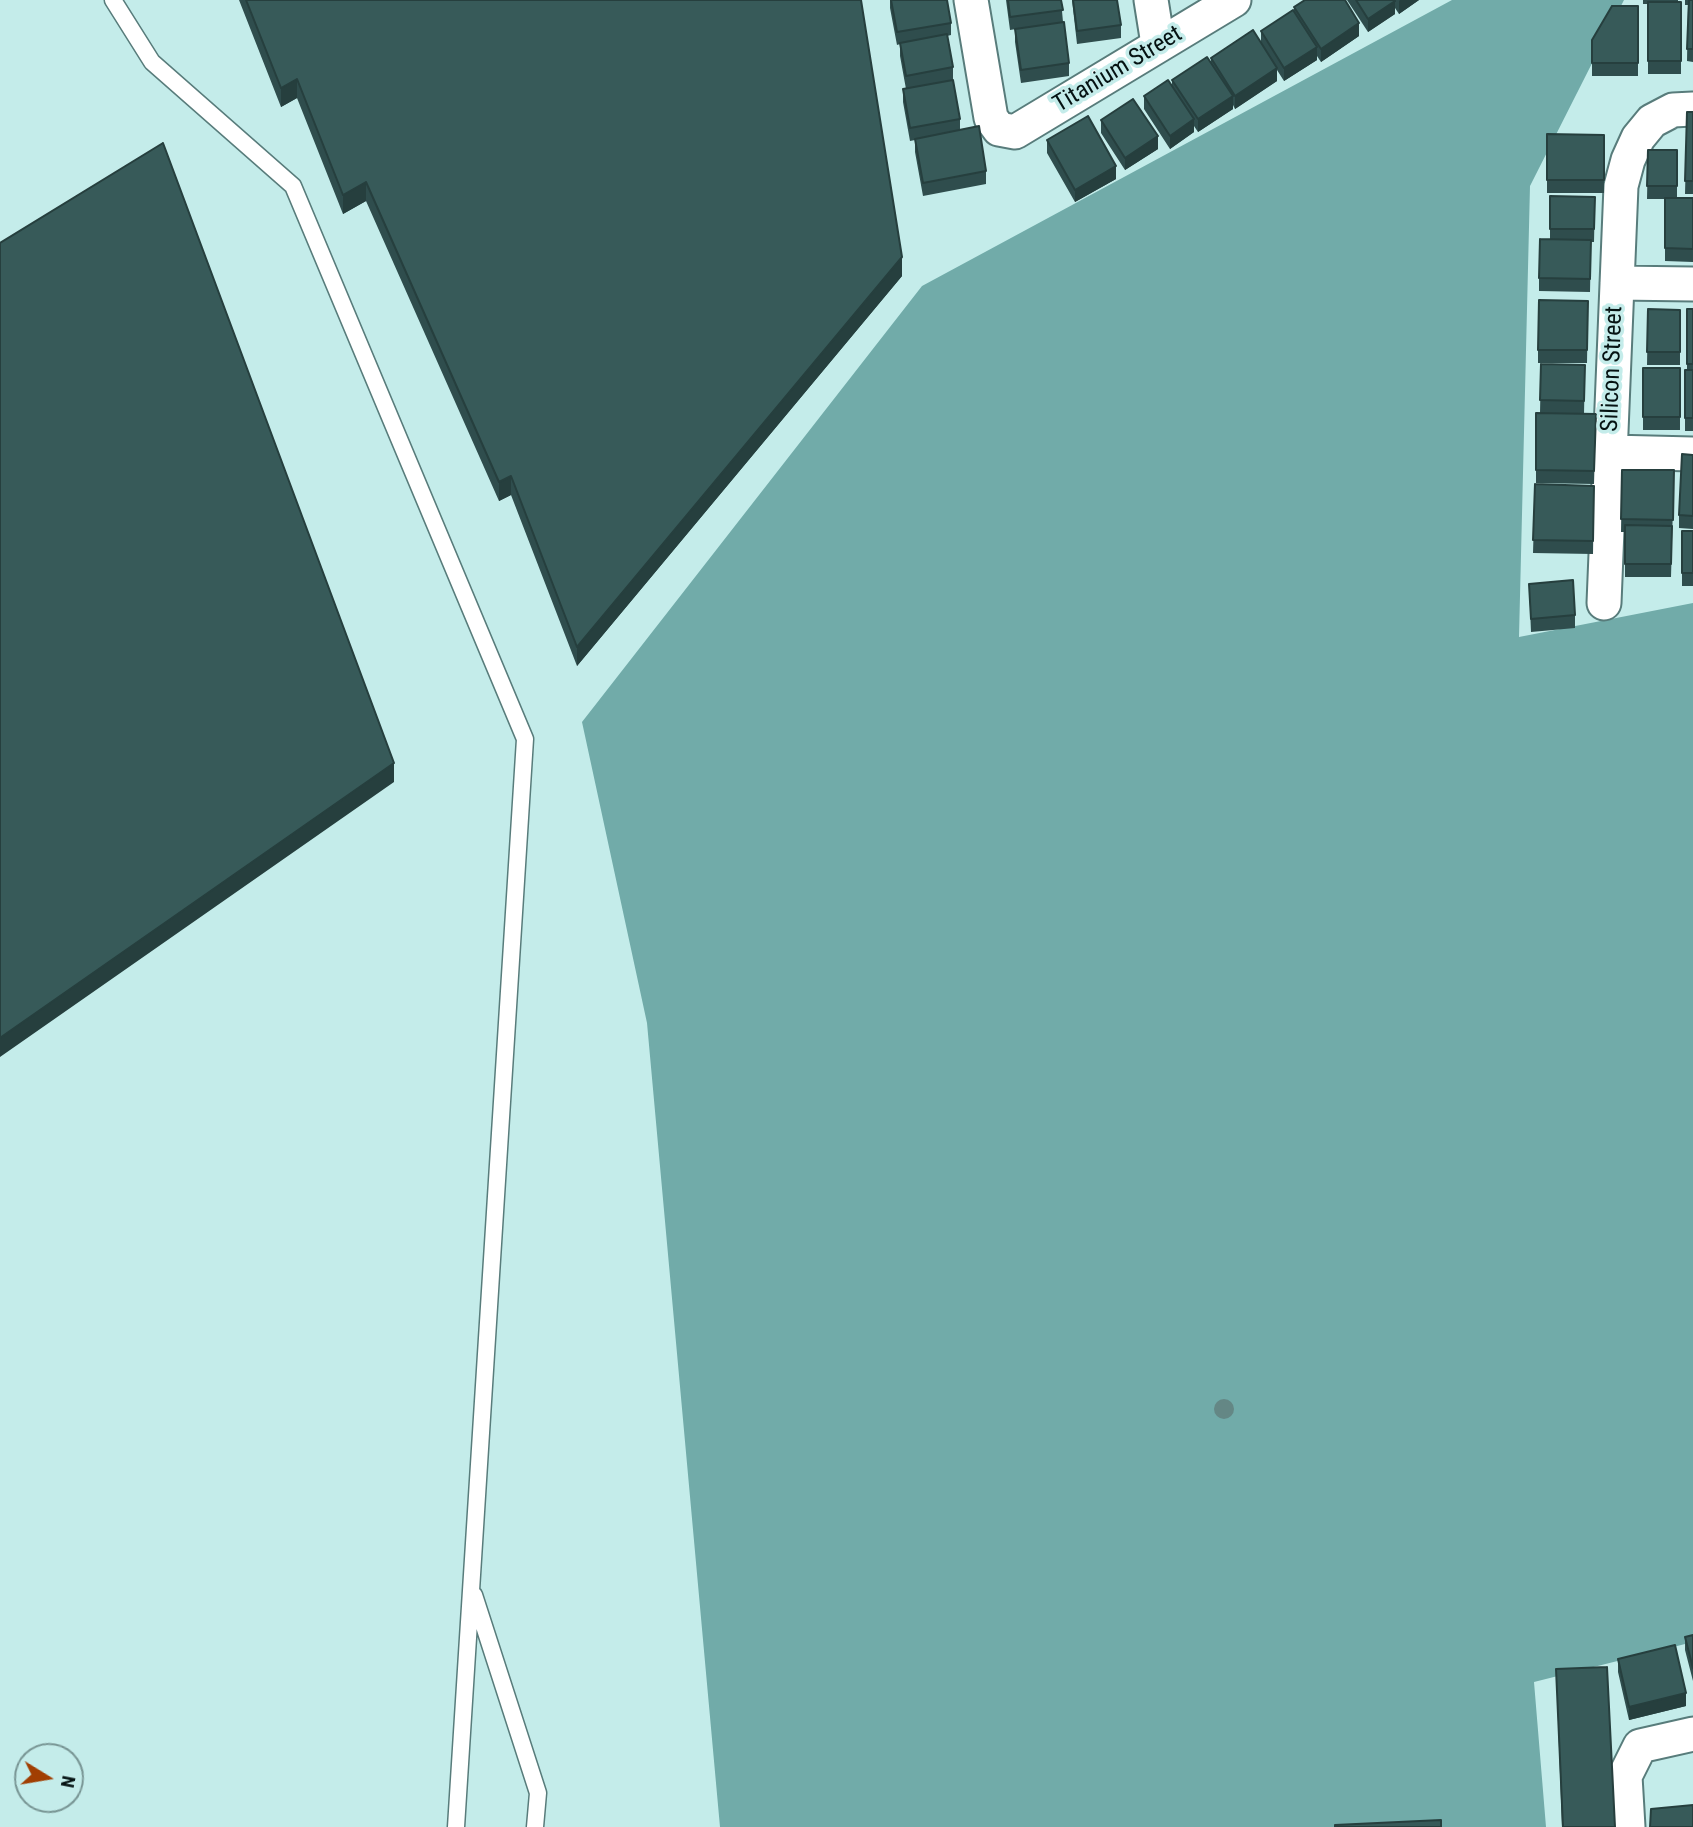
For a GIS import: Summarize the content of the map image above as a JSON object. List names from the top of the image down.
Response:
{
  "streets": {
    "street": ["Titanium Street", "Silicon Street"]
  },
  "north": "right"
}
